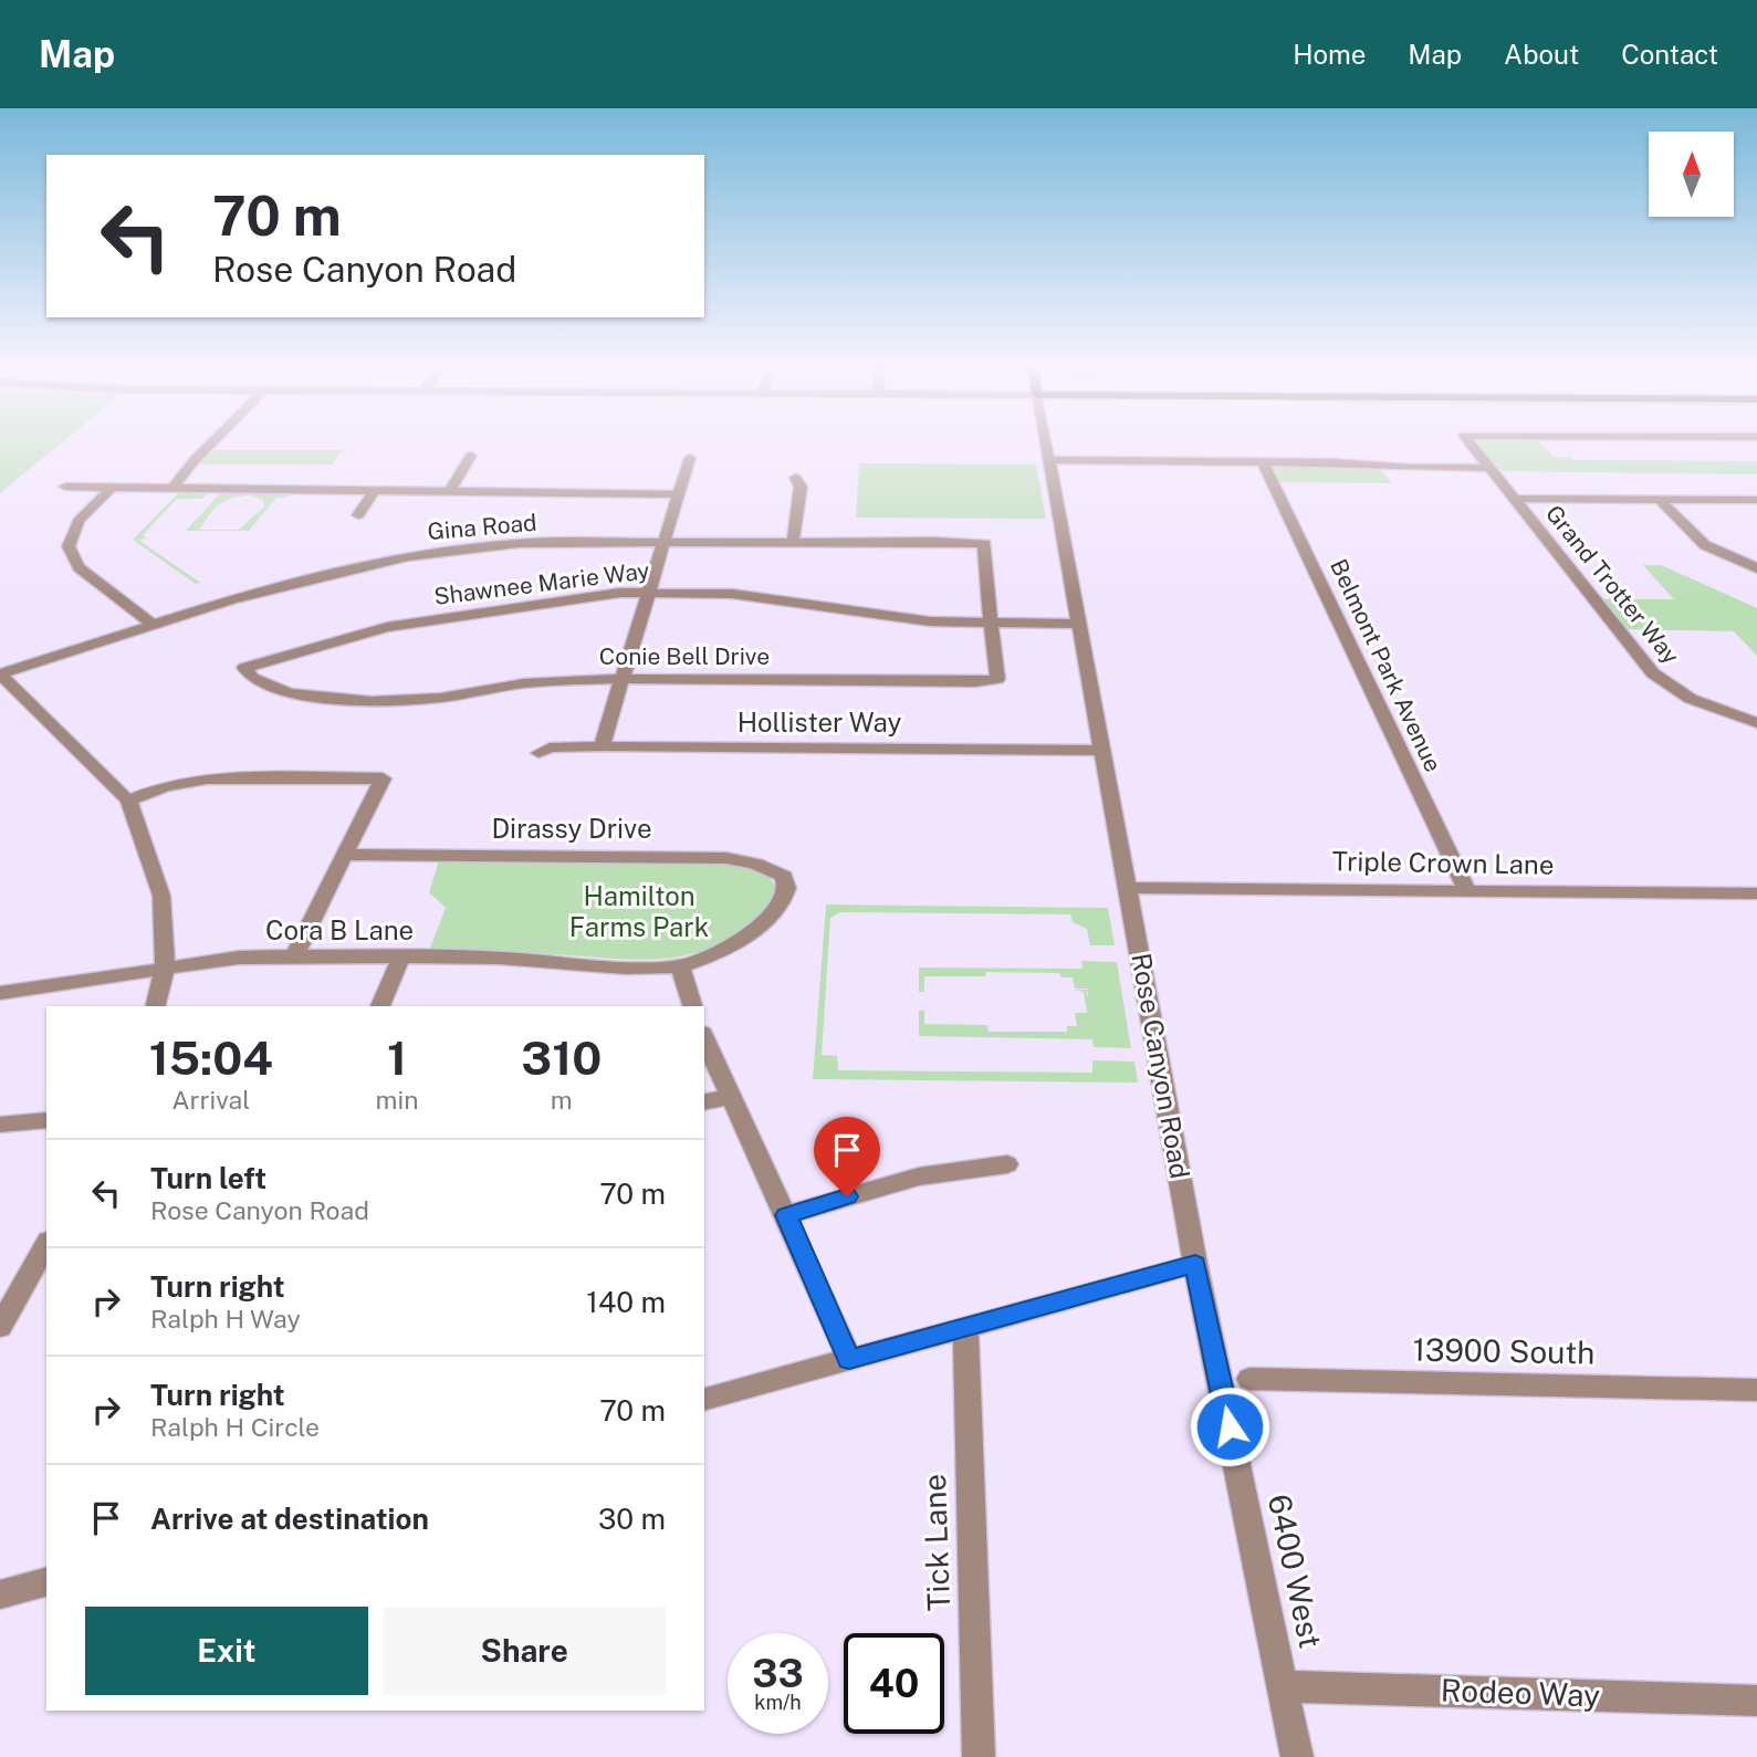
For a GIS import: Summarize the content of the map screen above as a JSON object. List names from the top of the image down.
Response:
{
  "streets": {
    "street": [
      "Gina Road",
      "Shawnee Marie Way",
      "Grand Trotter Way",
      "Conie Bell Drive",
      "Belmont Park Avenue",
      "Hollister Way",
      "Dirassy Drive",
      "Triple Crown Lane",
      "Cora B Lane",
      "Rose Canyon Road",
      "13900 South",
      "Tick Lane",
      "6400 West",
      "Rodeo Way"
    ]
  },
  "crossings": [
    ["Gina Road", "Conie Bell Drive"],
    ["Shawnee Marie Way", "Conie Bell Drive"],
    ["Shawnee Marie Way", "Rose Canyon Road"],
    ["Belmont Park Avenue", "Triple Crown Lane"],
    ["Hollister Way", "Rose Canyon Road"],
    ["Dirassy Drive", "Cora B Lane"],
    ["Triple Crown Lane", "Rose Canyon Road"],
    ["Rose Canyon Road", "6400 West"],
    ["6400 West", "Rodeo Way"]
  ],
  "parks": ["Hamilton Farms Park"],
  "north": "top",
  "page": {
    "header": "Map",
    "nav": [
      "Home",
      "Map",
      "About",
      "Contact"
    ],
    "turn": ["70 m", "Rose Canyon Road"],
    "eta": [
      "15:04",
      "Arrival",
      "1",
      "min",
      "310",
      "m"
    ],
    "list": [
      {
        "name": "Turn left",
        "note": "Rose Canyon Road",
        "value": "70 m"
      },
      {
        "name": "Turn right",
        "note": "Ralph H Way",
        "value": "140 m"
      },
      {
        "name": "Turn right",
        "note": "Ralph H Circle",
        "value": "70 m"
      },
      {
        "name": "Arrive at destination",
        "value": "30 m"
      }
    ],
    "buttons": ["Exit", "Share"],
    "speed": "33 km/h",
    "limit": "40"
  }
}
